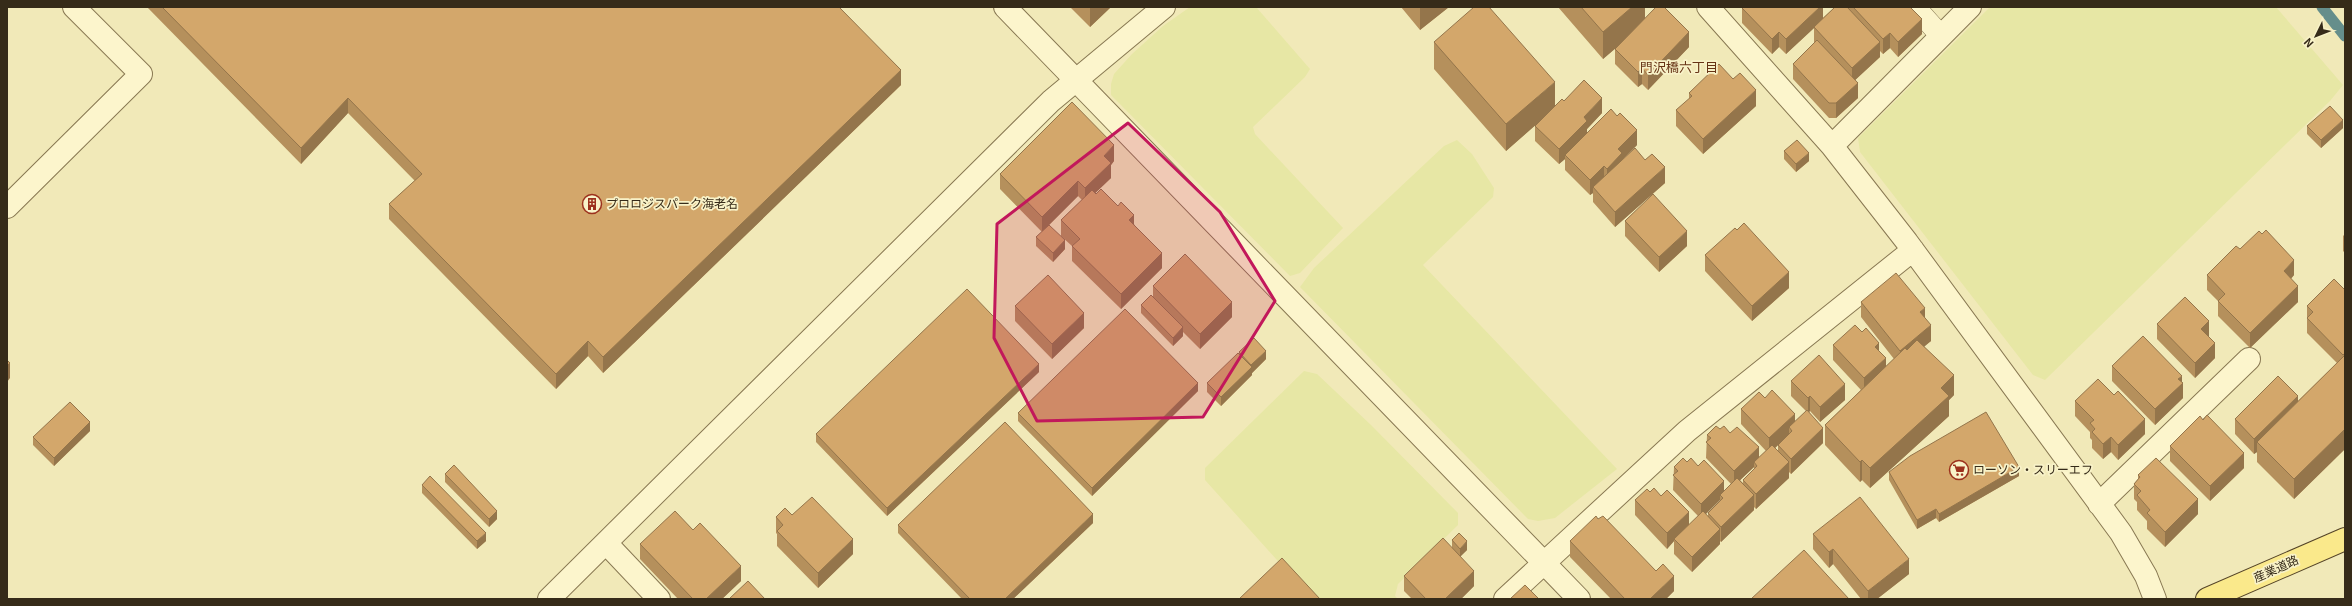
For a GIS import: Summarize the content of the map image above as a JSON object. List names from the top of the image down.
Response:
{
  "streets": {
    "main road": ["産業道路"]
  },
  "districts": ["門沢橋六丁目"],
  "places": {
    "building": ["プロロジスパーク海老名"],
    "supermarket": ["ローソン・スリーエフ"]
  },
  "north": "bottom left"
}
